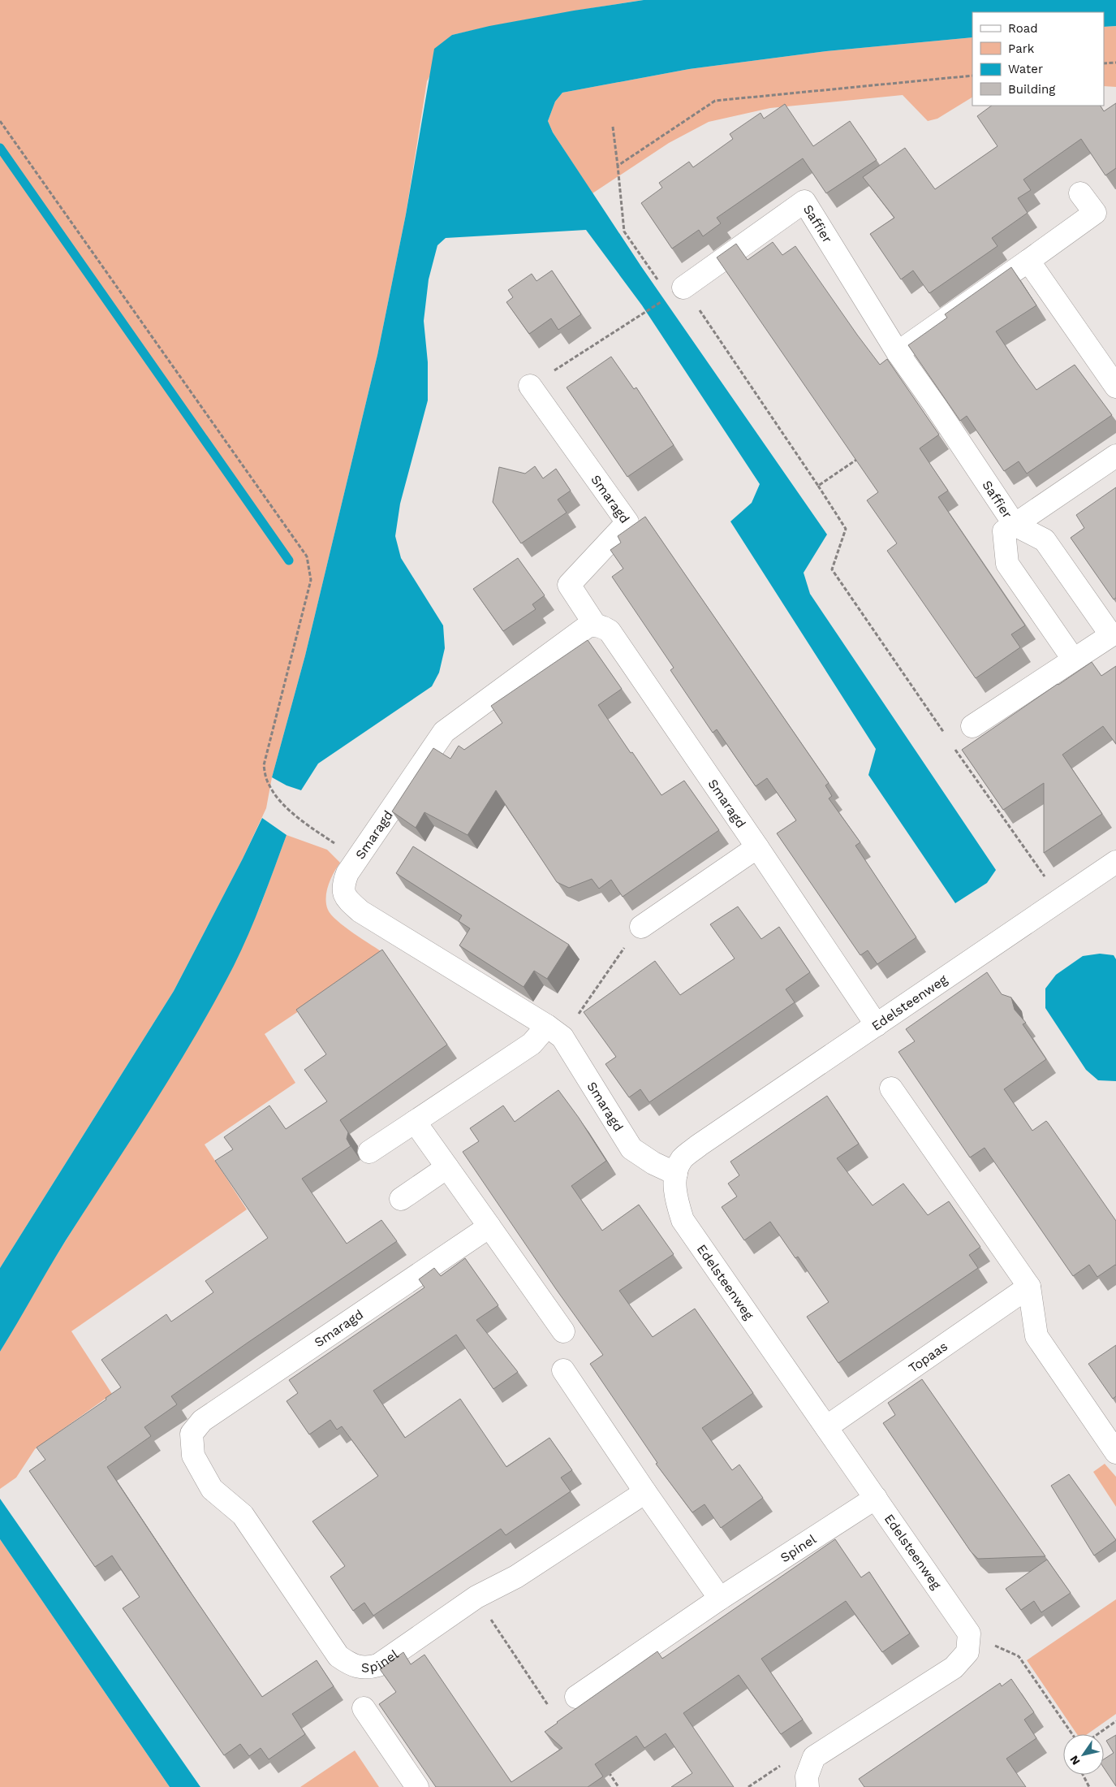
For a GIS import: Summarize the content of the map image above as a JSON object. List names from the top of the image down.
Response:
{
  "streets": {
    "street": [
      "Saffier",
      "Smaragd",
      "Edelsteenweg",
      "Topaas",
      "Spinel"
    ]
  },
  "crossings": [
    ["Smaragd", "Edelsteenweg"],
    ["Smaragd", "Spinel"],
    ["Edelsteenweg", "Topaas"],
    ["Edelsteenweg", "Spinel"]
  ],
  "legend": [
    "Road",
    "Park",
    "Water",
    "Building"
  ],
  "north": "bottom left"
}
